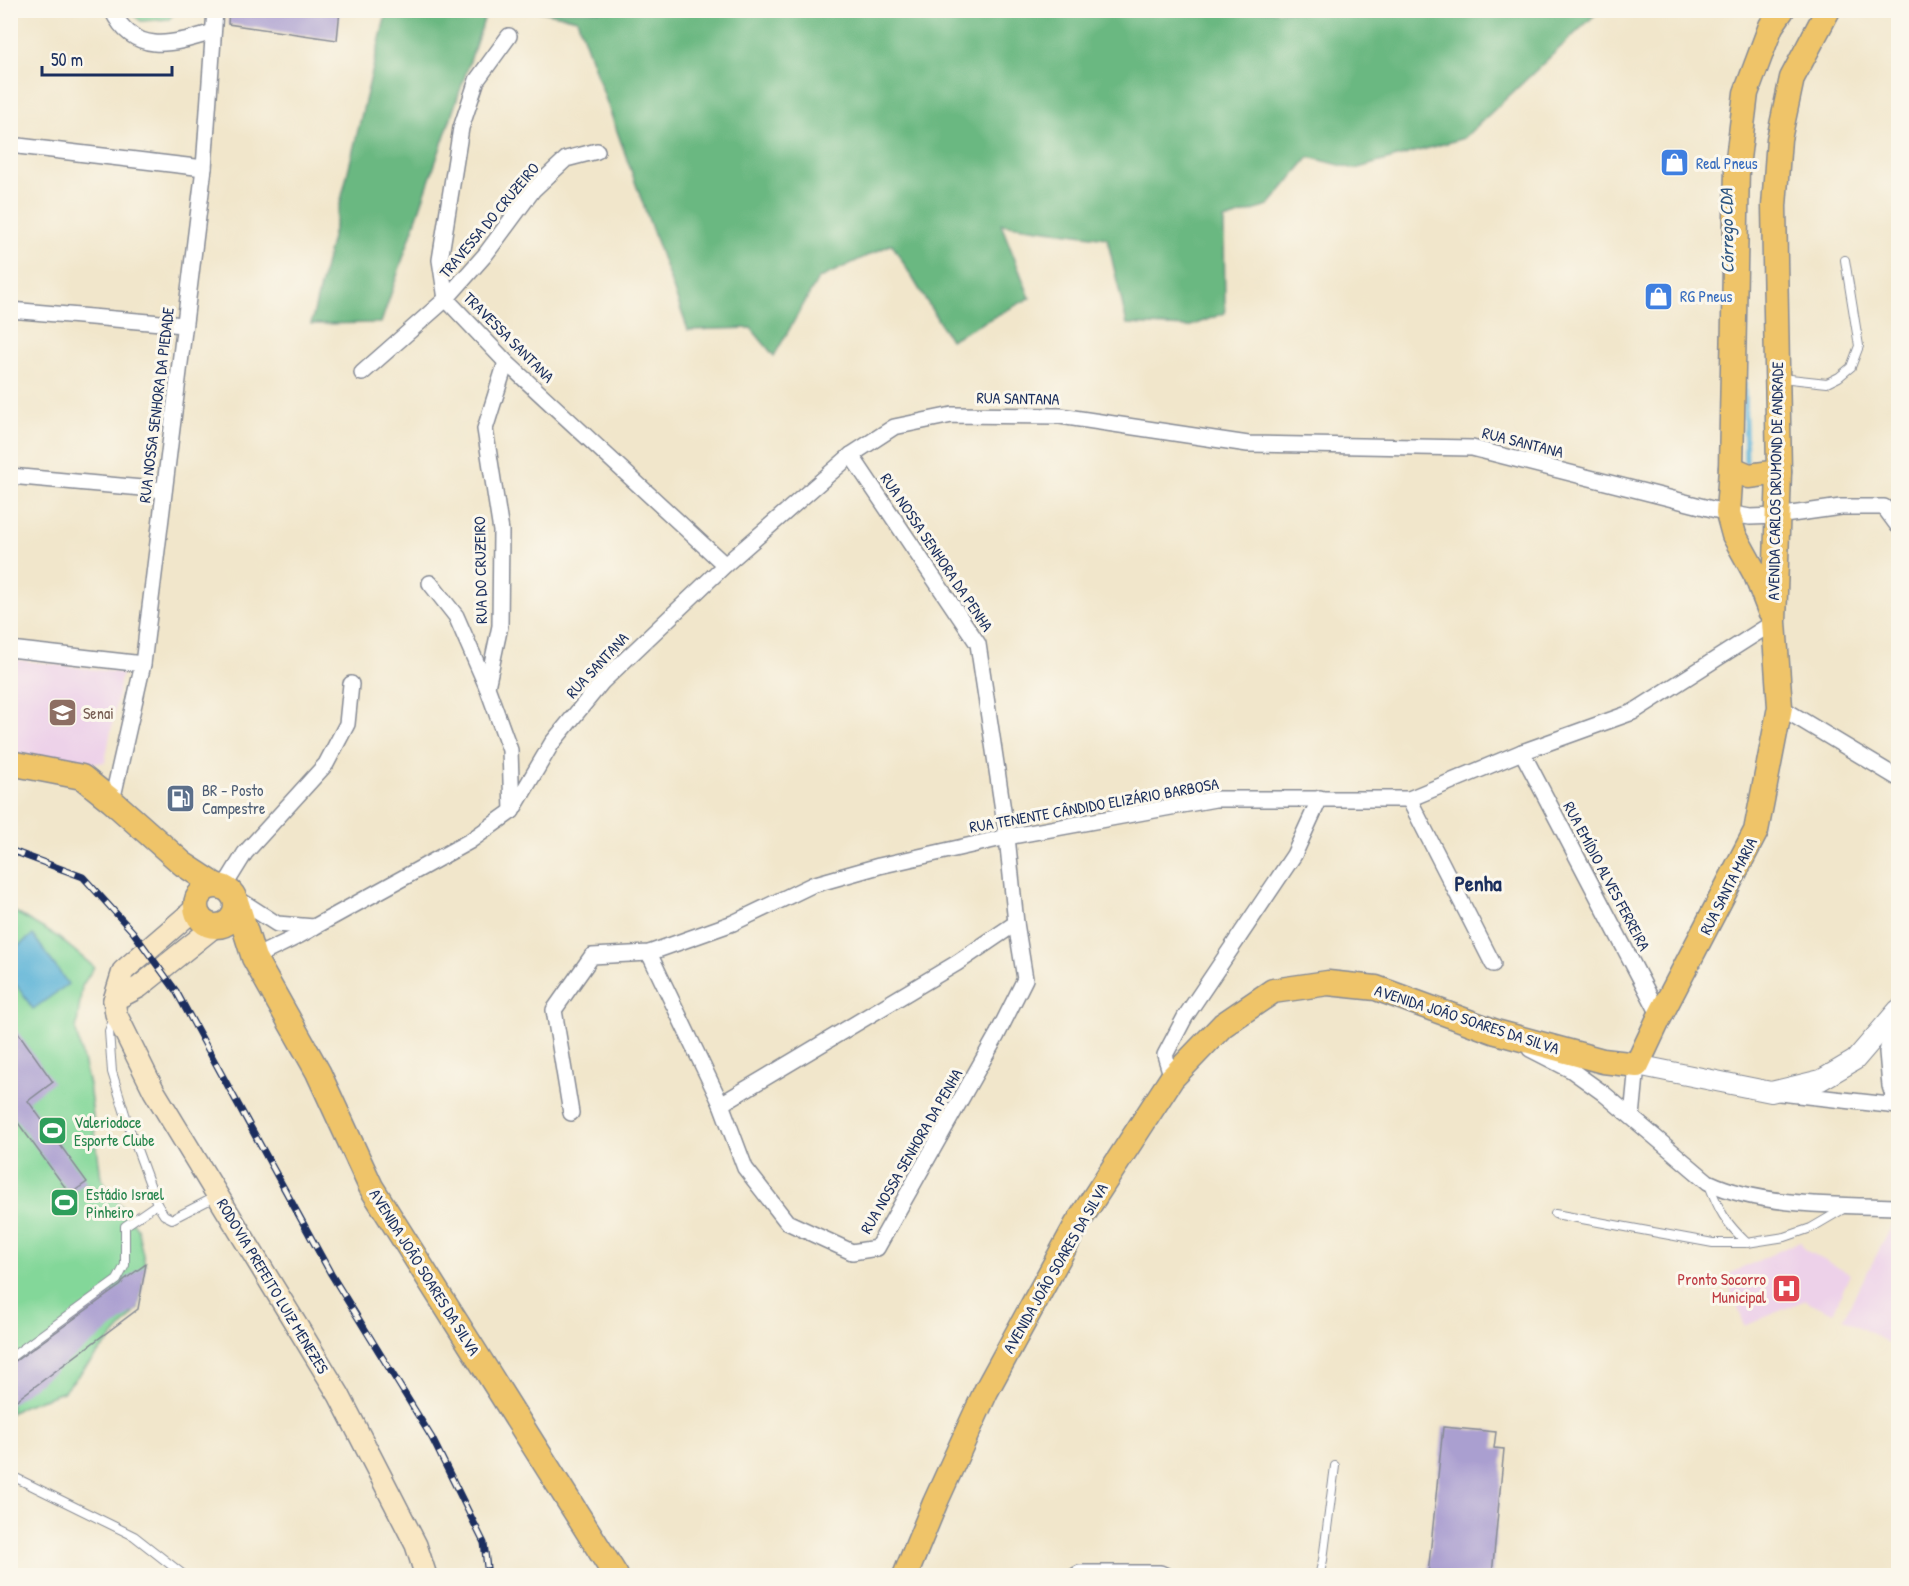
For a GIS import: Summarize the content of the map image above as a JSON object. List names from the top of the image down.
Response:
{
  "streets": {
    "main road": [
      "AVENIDA CARLOS DRUMOND DE ANDRADE",
      "RUA SANTA MARIA",
      "AVENIDA JOÃO SOARES DA SILVA",
      "RODOVIA PREFEITO LUIZ MENEZES"
    ],
    "street": [
      "TRAVESSA DO CRUZEIRO",
      "TRAVESSA SANTANA",
      "RUA SANTANA",
      "RUA NOSSA SENHORA DA PIEDADE",
      "RUA NOSSA SENHORA DA PENHA",
      "RUA DO CRUZEIRO",
      "RUA TENENTE CÂNDIDO ELIZÁRIO BARBOSA",
      "RUA EMÍDIO ALVES FERREIRA"
    ]
  },
  "crossings": [
    ["TRAVESSA DO CRUZEIRO", "TRAVESSA SANTANA"],
    ["TRAVESSA SANTANA", "RUA SANTANA"],
    ["TRAVESSA SANTANA", "RUA DO CRUZEIRO"],
    ["RUA SANTANA", "AVENIDA CARLOS DRUMOND DE ANDRADE"],
    ["RUA SANTANA", "RUA NOSSA SENHORA DA PENHA"],
    ["RUA SANTANA", "AVENIDA JOÃO SOARES DA SILVA"],
    ["AVENIDA CARLOS DRUMOND DE ANDRADE", "RUA TENENTE CÂNDIDO ELIZÁRIO BARBOSA"],
    ["AVENIDA CARLOS DRUMOND DE ANDRADE", "RUA SANTA MARIA"],
    ["RUA NOSSA SENHORA DA PENHA", "RUA TENENTE CÂNDIDO ELIZÁRIO BARBOSA"],
    ["RUA TENENTE CÂNDIDO ELIZÁRIO BARBOSA", "RUA EMÍDIO ALVES FERREIRA"],
    ["RUA TENENTE CÂNDIDO ELIZÁRIO BARBOSA", "RUA SANTA MARIA"],
    ["RUA EMÍDIO ALVES FERREIRA", "RUA SANTA MARIA"],
    ["RUA SANTA MARIA", "AVENIDA JOÃO SOARES DA SILVA"]
  ],
  "districts": ["Penha"],
  "water": ["Córrego CDA"],
  "places": {
    "shop": ["Real Pneus", "RG Pneus"],
    "school or university": ["Senai"],
    "fuel station": ["BR - Posto Campestre"],
    "sports": ["Valeriodoce Esporte Clube", "Estádio Israel Pinheiro"],
    "hospital": ["Pronto Socorro Municipal"]
  },
  "scale_bar": "50 m"
}
